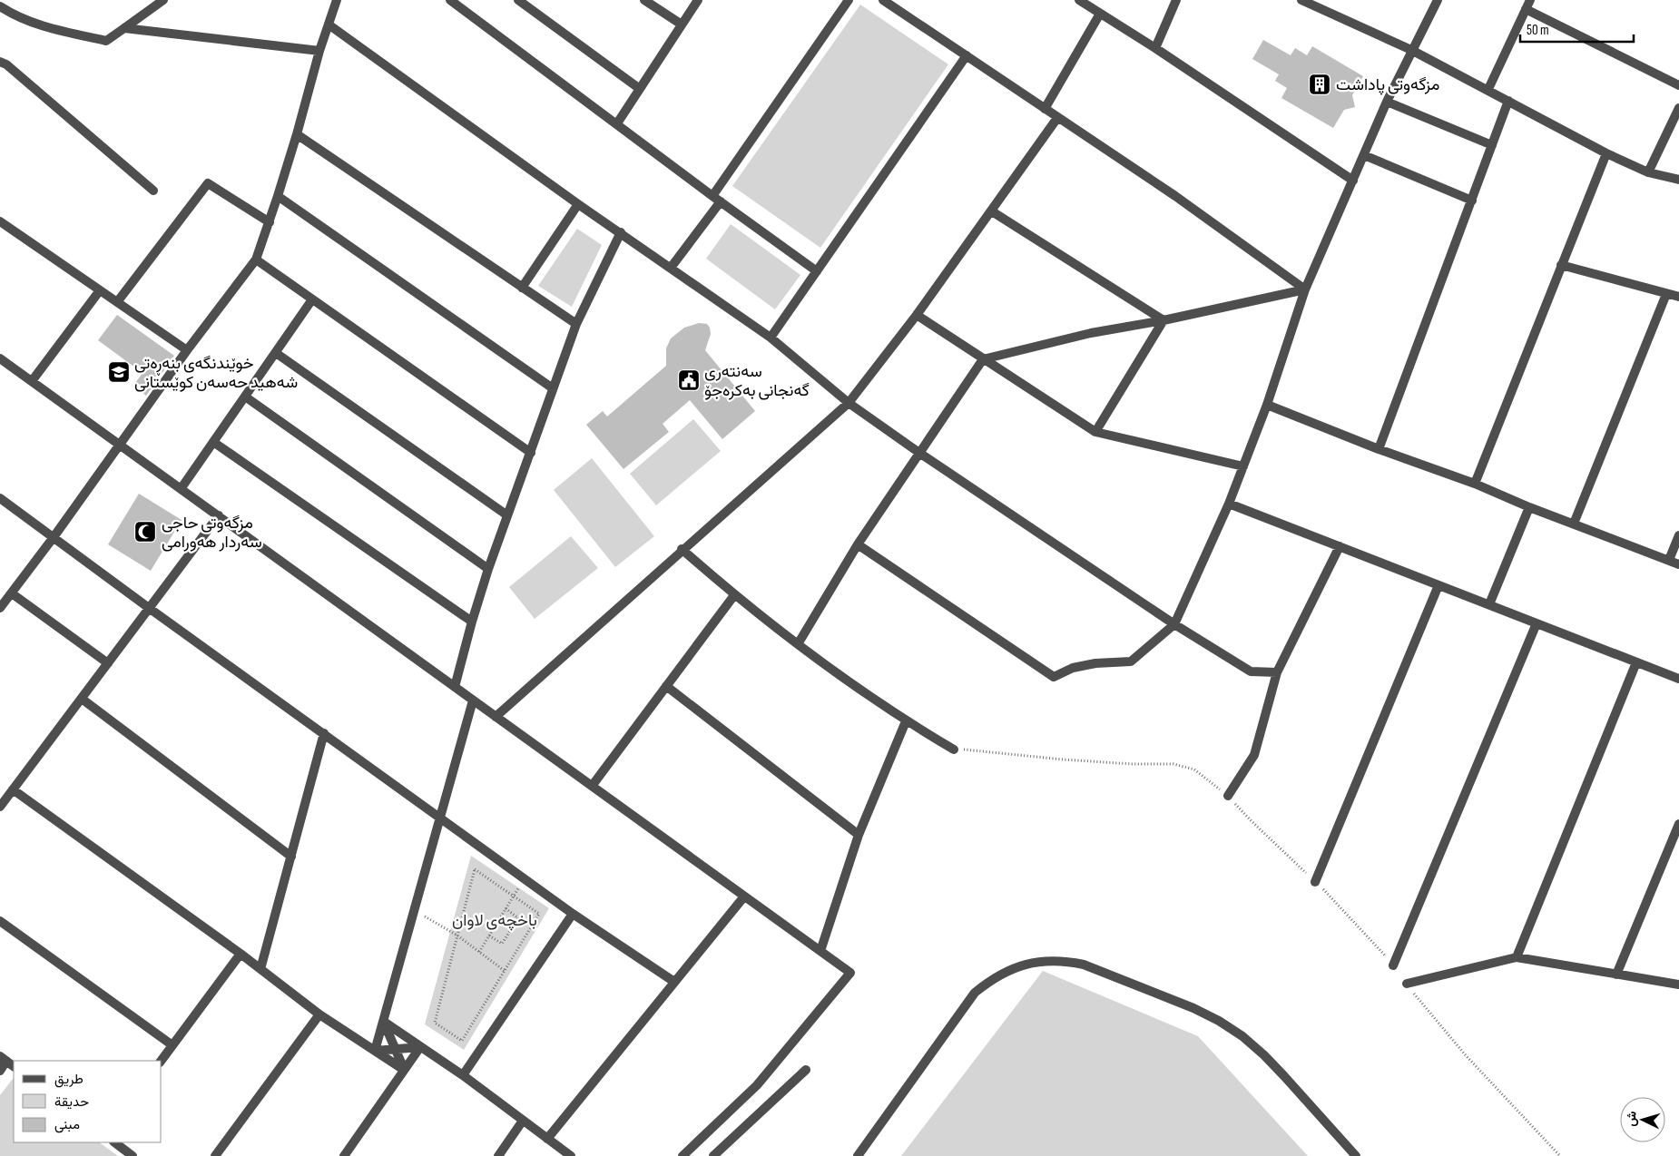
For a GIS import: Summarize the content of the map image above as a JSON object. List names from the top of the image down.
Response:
{
  "parks": ["باخچەی لاوان"],
  "places": {
    "building": ["مزگەوتی پاداشت"],
    "school or university": ["خوێندنگەی بنەڕەتی شەهید حەسەن کوێستانی"],
    "public building": ["سەنتەری گەنجانی بەکرەجۆ"],
    "mosque": ["مزگەوتی حاجی سەردار هەورامی"]
  },
  "legend": ["طريق", "حديقة", "مبنى"],
  "scale_bar": "50 m",
  "north": "left"
}
